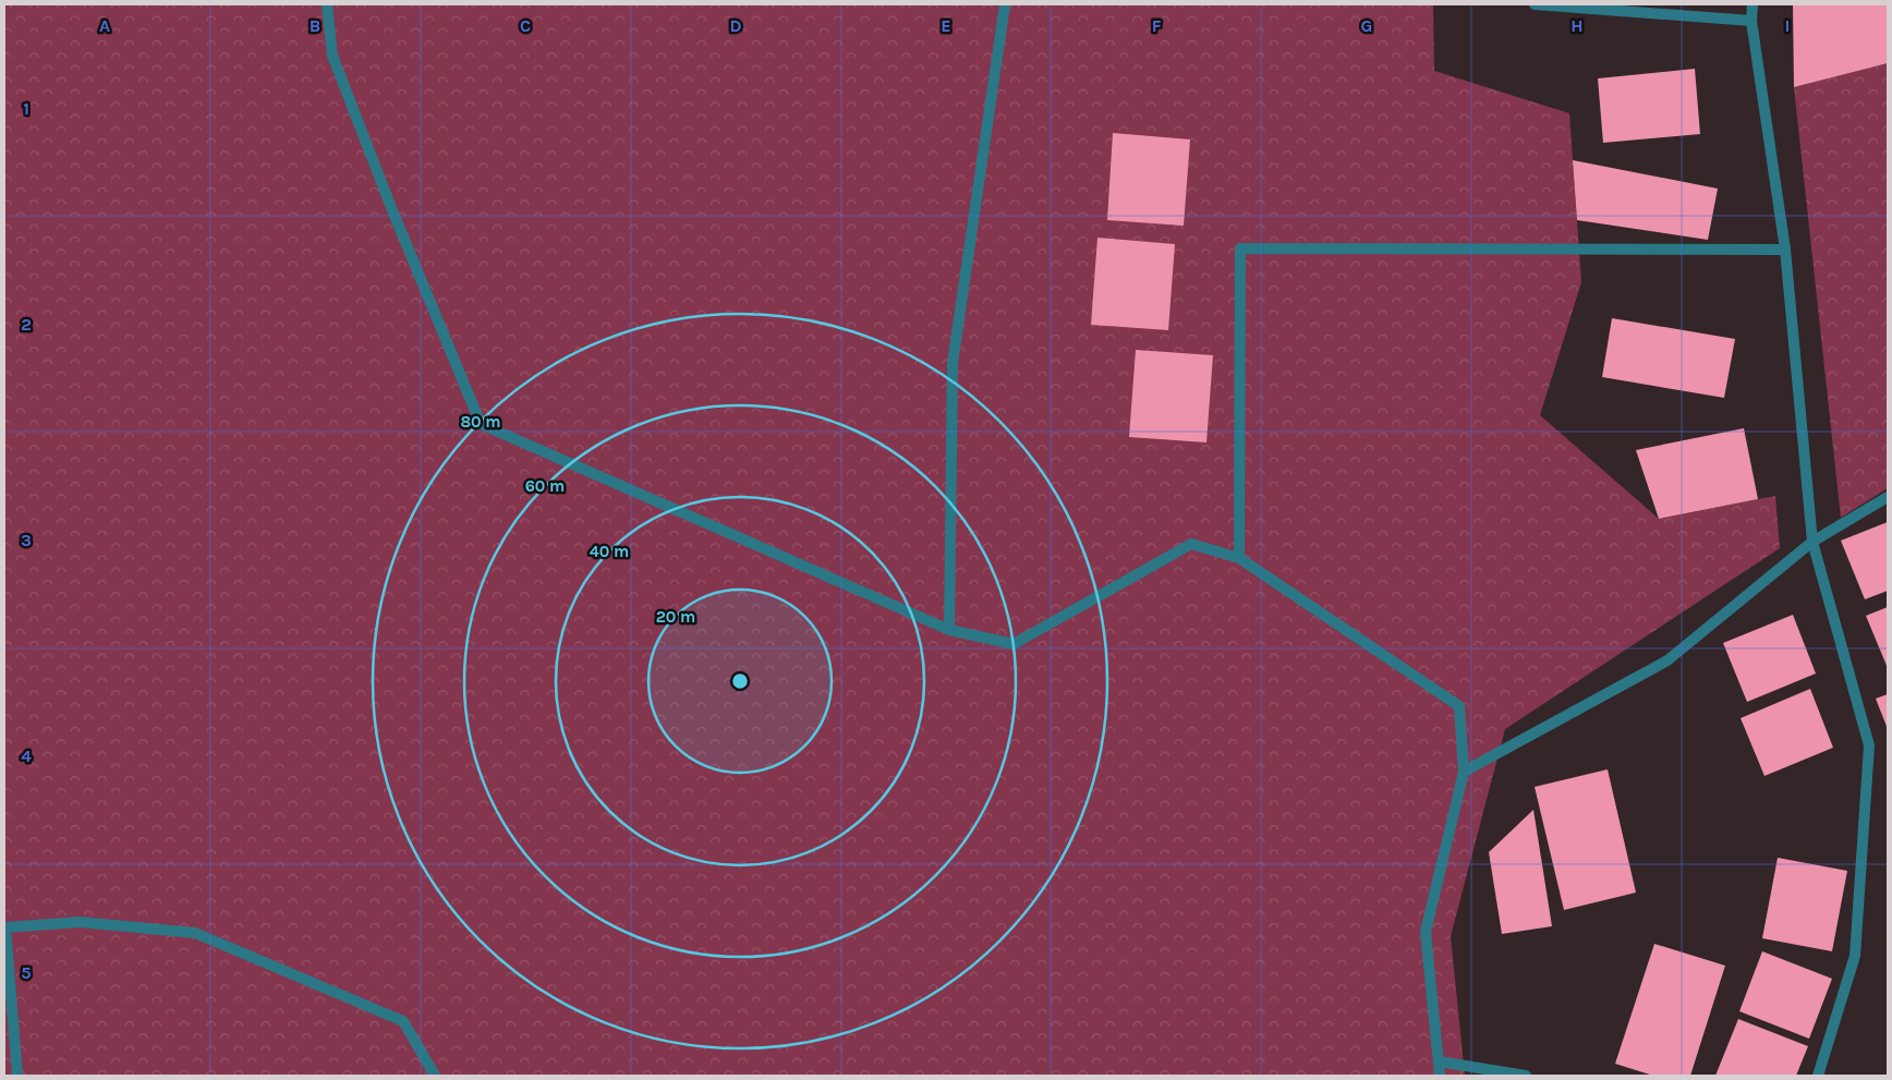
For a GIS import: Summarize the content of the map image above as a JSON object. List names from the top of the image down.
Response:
{
  "grid": {
    "columns": [
      "A",
      "B",
      "C",
      "D",
      "E",
      "F",
      "G",
      "H",
      "I"
    ],
    "rows": [
      "1",
      "2",
      "3",
      "4",
      "5"
    ]
  },
  "rings": [
    "80 m",
    "60 m",
    "40 m",
    "20 m"
  ]
}
